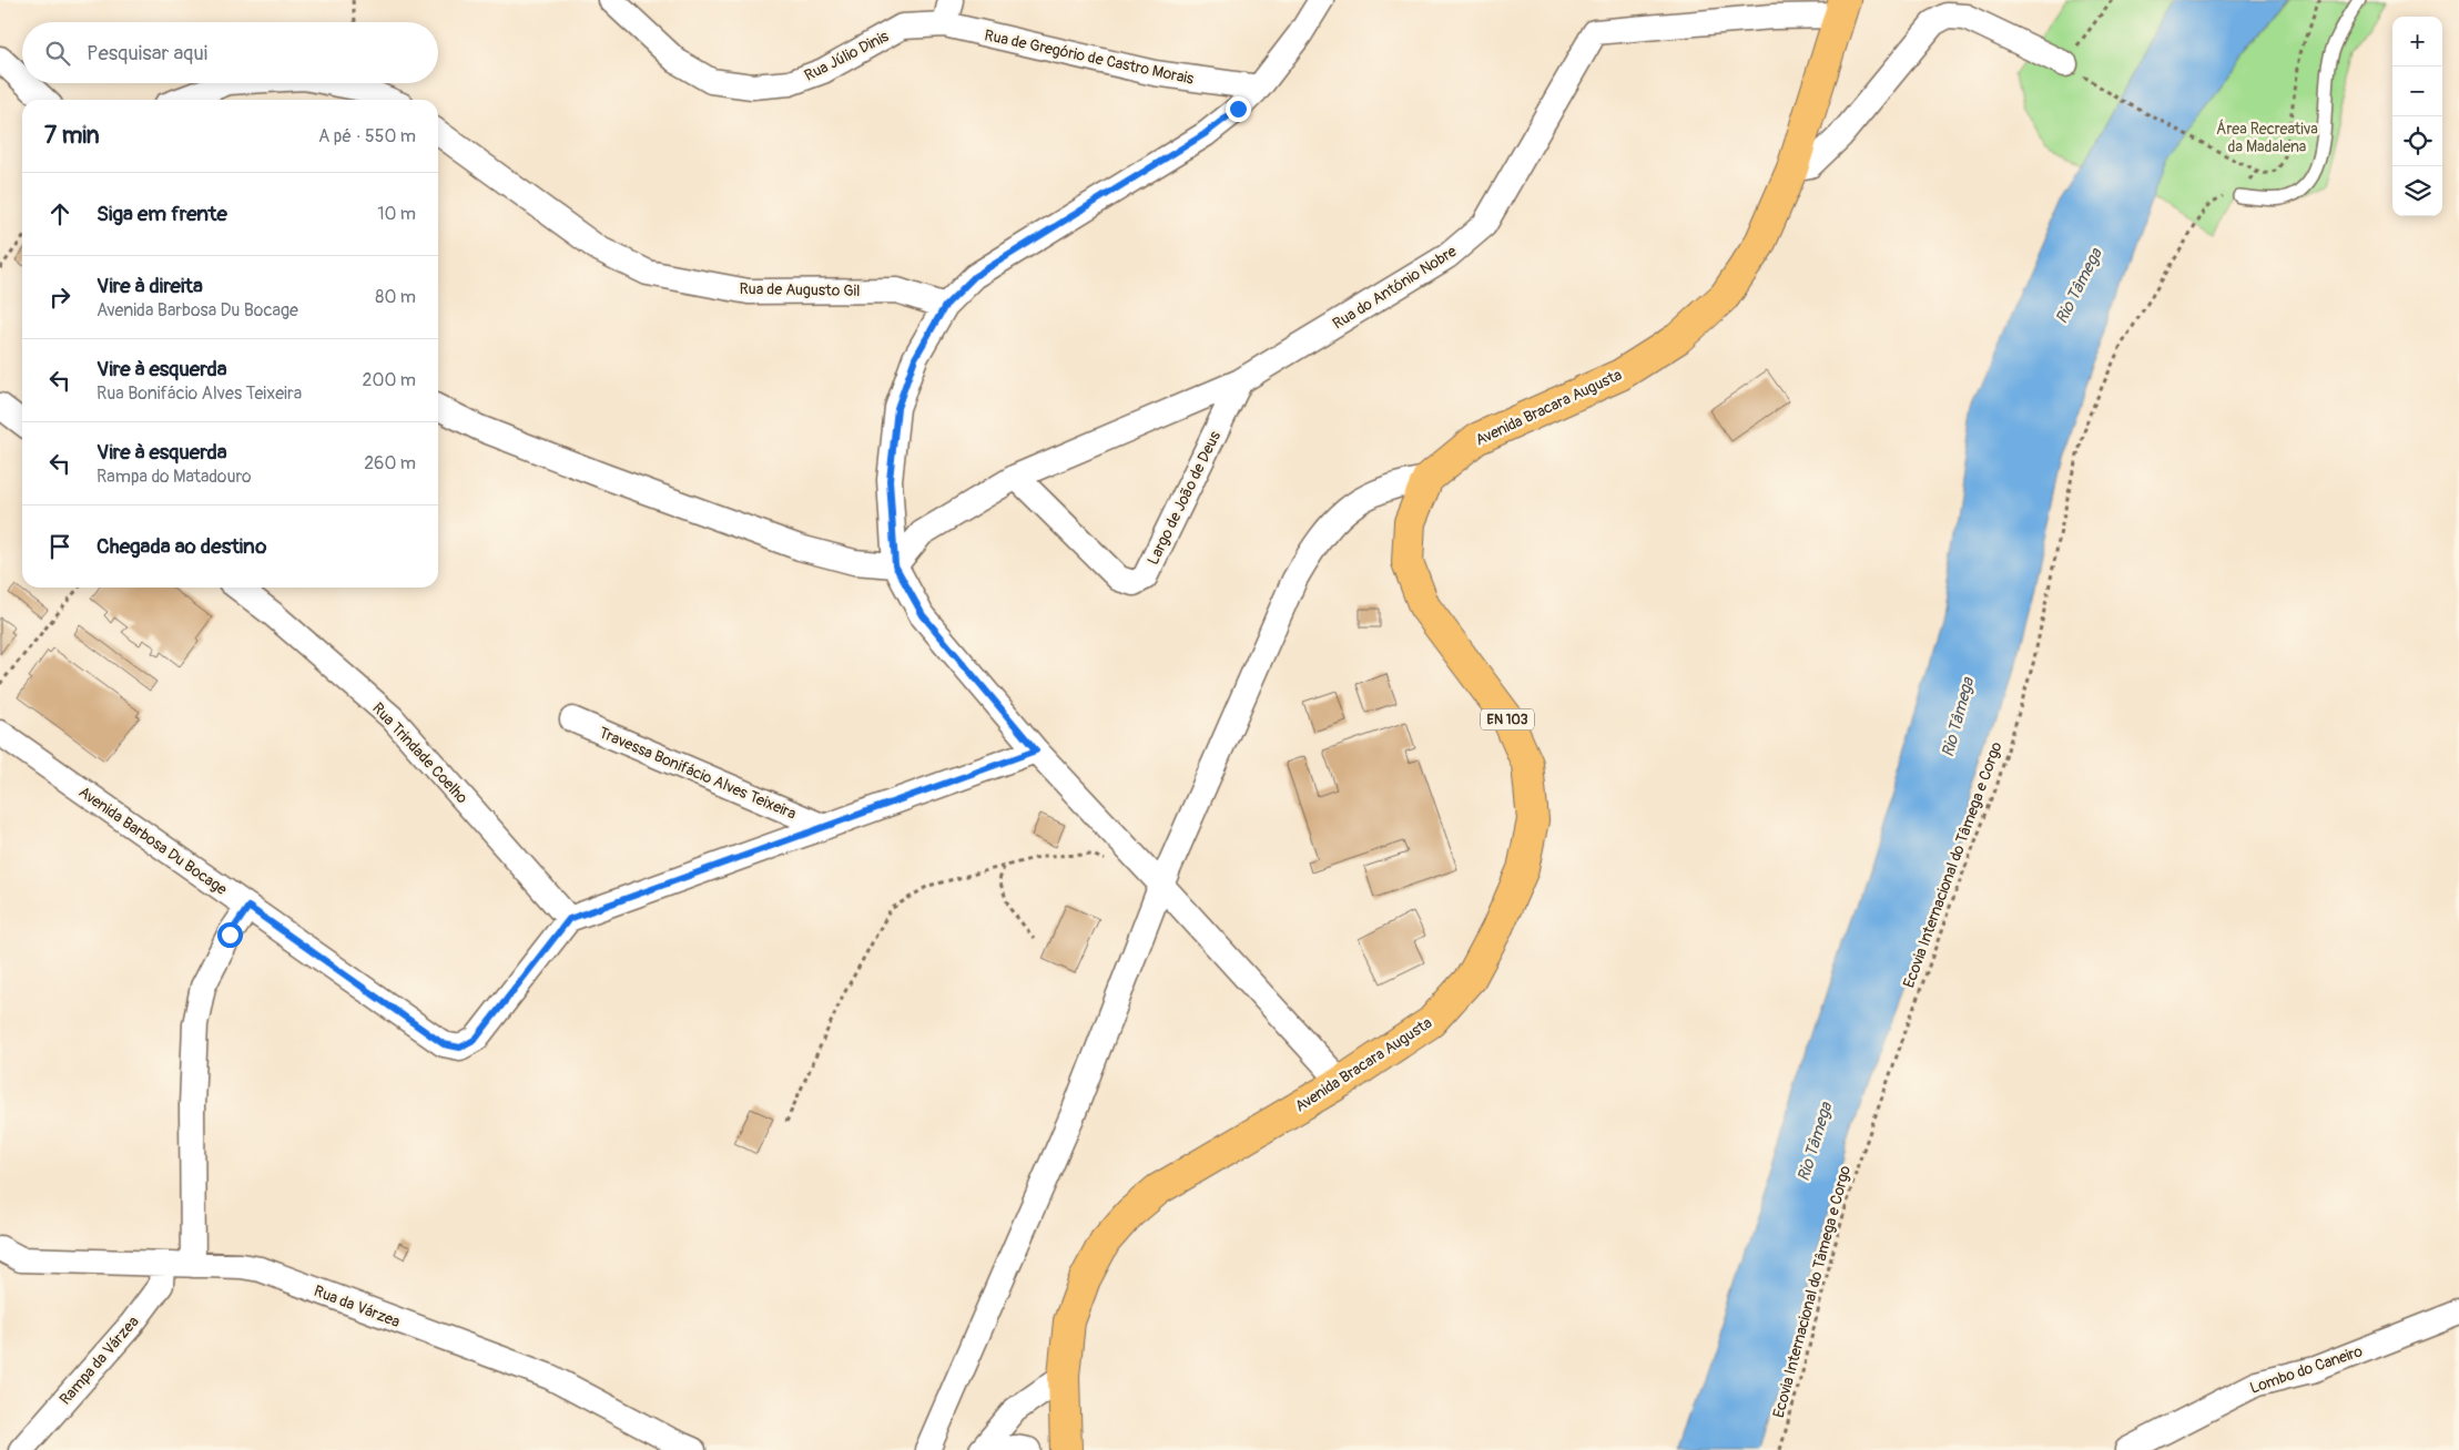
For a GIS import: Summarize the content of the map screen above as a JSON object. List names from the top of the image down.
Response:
{
  "streets": {
    "main road": ["Avenida Bracara Augusta", "EN 103"],
    "street": [
      "Rua Júlio Dinis",
      "Rua de Gregório de Castro Morais",
      "Rua do António Nobre",
      "Rua de Augusto Gil",
      "Largo de João de Deus",
      "Rua Trindade Coelho",
      "Travessa Bonifácio Alves Teixeira",
      "Avenida Barbosa Du Bocage",
      "Rua da Várzea",
      "Rampa da Várzea",
      "Lombo do Caneiro"
    ],
    "path": ["Ecovia Internacional do Tâmega e Corgo"]
  },
  "crossings": [
    ["Rua Júlio Dinis", "Rua de Gregório de Castro Morais"],
    ["Rua do António Nobre", "Avenida Bracara Augusta"],
    ["Rua do António Nobre", "Largo de João de Deus"],
    ["Rua Trindade Coelho", "Avenida Barbosa Du Bocage"],
    ["Rua da Várzea", "Rampa da Várzea"]
  ],
  "water": ["Rio Tâmega"],
  "parks": ["Área Recreativa da Madalena"],
  "page": {
    "map_buttons": ["+", "−"],
    "search": "Pesquisar aqui",
    "heading": ["7 min", "A pé · 550 m"],
    "list": [
      ["Siga em frente", "10 m"],
      ["Vire à direita", "Avenida Barbosa Du Bocage", "80 m"],
      ["Vire à esquerda", "Rua Bonifácio Alves Teixeira", "200 m"],
      ["Vire à esquerda", "Rampa do Matadouro", "260 m"],
      "Chegada ao destino"
    ]
  }
}
